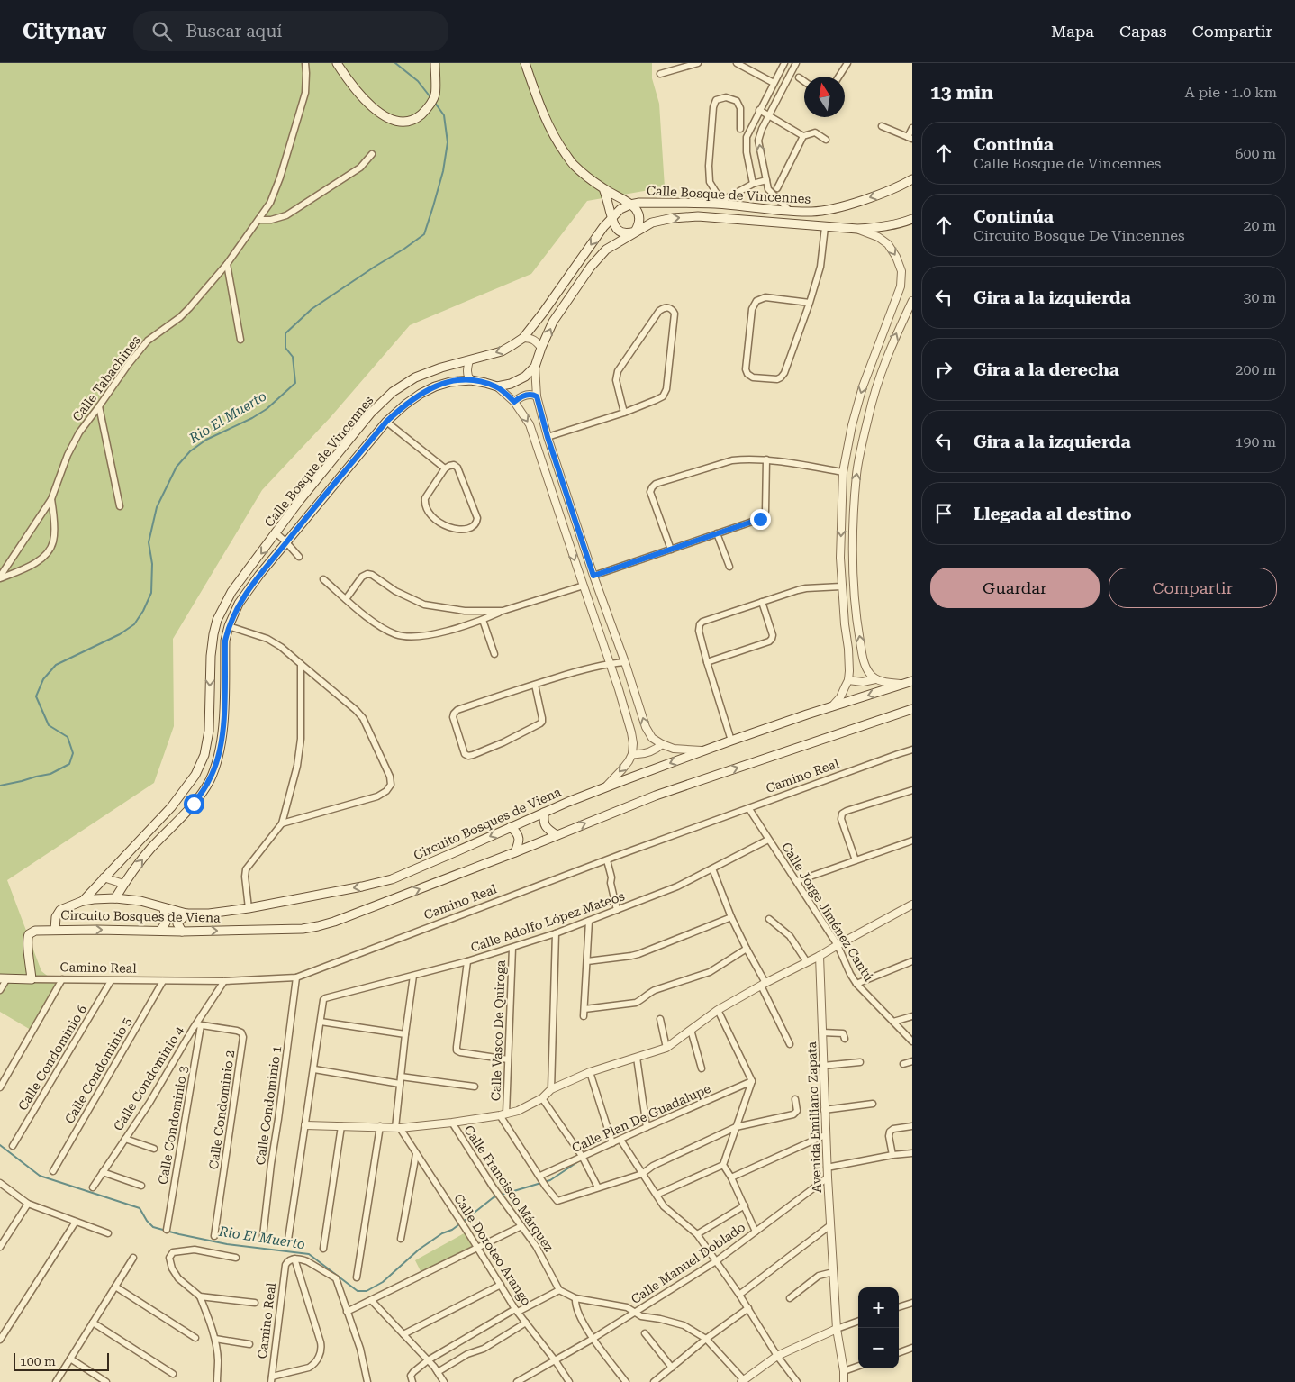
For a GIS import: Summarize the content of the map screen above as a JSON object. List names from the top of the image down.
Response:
{
  "streets": {
    "main road": ["Calle Bosque de Vincennes", "Camino Real", "Circuito Bosques de Viena"],
    "street": [
      "Calle Tabachines",
      "Calle Jorge Jiménez Cantú",
      "Calle Adolfo López Mateos",
      "Calle Vasco De Quiroga",
      "Calle Condominio 6",
      "Calle Condominio 5",
      "Calle Condominio 4",
      "Calle Condominio 1",
      "Calle Condominio 2",
      "Avenida Emiliano Zapata",
      "Calle Plan De Guadalupe",
      "Calle Condominio 3",
      "Calle Francisco Márquez",
      "Calle Doroteo Arango",
      "Calle Manuel Doblado"
    ]
  },
  "crossings": [
    ["Calle Bosque de Vincennes", "Circuito Bosques de Viena"],
    ["Camino Real", "Calle Jorge Jiménez Cantú"],
    ["Camino Real", "Calle Condominio 6"],
    ["Camino Real", "Calle Condominio 5"],
    ["Camino Real", "Calle Condominio 4"],
    ["Camino Real", "Calle Condominio 1"],
    ["Calle Jorge Jiménez Cantú", "Calle Adolfo López Mateos"],
    ["Calle Adolfo López Mateos", "Calle Vasco De Quiroga"],
    ["Calle Vasco De Quiroga", "Calle Plan De Guadalupe"],
    ["Calle Condominio 4", "Calle Condominio 2"],
    ["Calle Condominio 4", "Calle Condominio 3"],
    ["Calle Condominio 2", "Calle Condominio 3"],
    ["Avenida Emiliano Zapata", "Calle Manuel Doblado"],
    ["Calle Doroteo Arango", "Calle Manuel Doblado"]
  ],
  "water": ["Rio El Muerto"],
  "scale_bar": "100 m",
  "north": "top",
  "page": {
    "header": "Citynav",
    "search": "Buscar aquí",
    "nav": ["Mapa", "Capas", "Compartir"],
    "heading": ["13 min", "A pie · 1.0 km"],
    "list": [
      ["Continúa", "Calle Bosque de Vincennes", "600 m"],
      ["Continúa", "Circuito Bosque De Vincennes", "20 m"],
      ["Gira a la izquierda", "30 m"],
      ["Gira a la derecha", "200 m"],
      ["Gira a la izquierda", "190 m"],
      "Llegada al destino"
    ],
    "buttons": ["Guardar", "Compartir"],
    "map_buttons": ["+", "−"],
    "scale": "100 m"
  }
}
